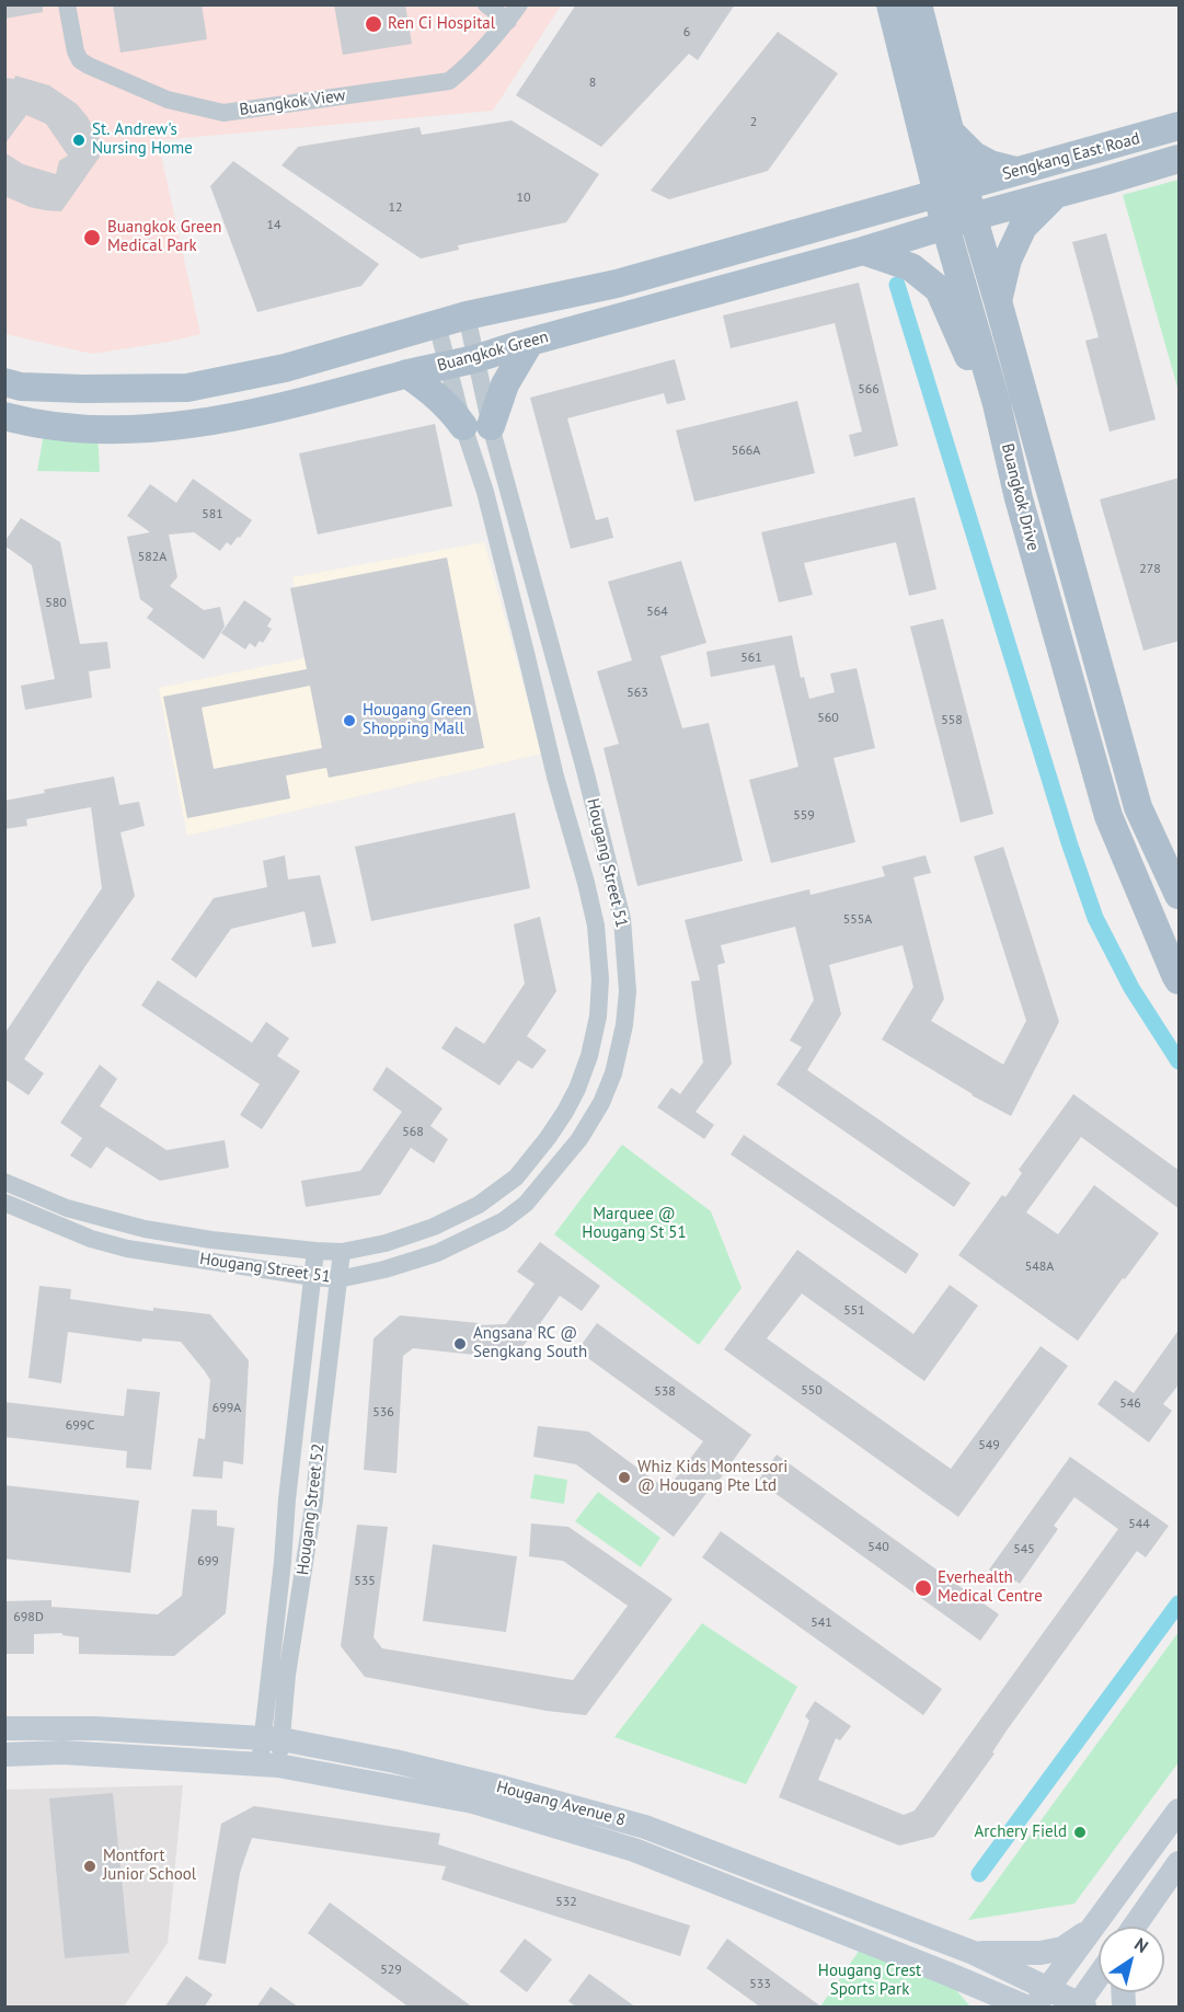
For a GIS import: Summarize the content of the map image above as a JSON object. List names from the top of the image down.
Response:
{
  "streets": {
    "main road": [
      "Sengkang East Road",
      "Buangkok Green",
      "Buangkok Drive",
      "Hougang Avenue 8"
    ],
    "street": ["Buangkok View", "Hougang Street 51", "Hougang Street 52"]
  },
  "crossings": [
    ["Sengkang East Road", "Buangkok Green"],
    ["Sengkang East Road", "Buangkok Drive"],
    ["Buangkok Green", "Buangkok Drive"],
    ["Buangkok Green", "Hougang Street 51"],
    ["Hougang Street 51", "Hougang Street 52"],
    ["Hougang Street 52", "Hougang Avenue 8"]
  ],
  "parks": ["Marquee @ Hougang St 51", "Hougang Crest Sports Park"],
  "places": [
    "Ren Ci Hospital",
    "St. Andrew's Nursing Home",
    "Buangkok Green Medical Park",
    "Hougang Green Shopping Mall",
    "Angsana RC @ Sengkang South",
    "Whiz Kids Montessori @ Hougang Pte Ltd",
    "Everhealth Medical Centre",
    "Archery Field",
    "Montfort Junior School"
  ],
  "house_numbers": [
    "6",
    "8",
    "2",
    "10",
    "12",
    "14",
    "566",
    "566A",
    "581",
    "582A",
    "278",
    "580",
    "564",
    "561",
    "563",
    "560",
    "558",
    "559",
    "555A",
    "568",
    "548A",
    "551",
    "550",
    "538",
    "546",
    "699A",
    "536",
    "699C",
    "549",
    "544",
    "540",
    "545",
    "699",
    "535",
    "698D",
    "541",
    "532",
    "529",
    "533"
  ],
  "north": "top right"
}
